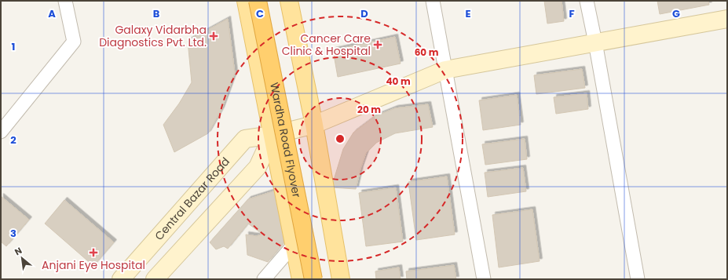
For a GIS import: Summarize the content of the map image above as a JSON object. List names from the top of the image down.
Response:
{
  "streets": {
    "highway": ["Wardha Road Flyover"],
    "main road": ["Central Bazar Road"]
  },
  "places": {
    "health": ["Galaxy Vidarbha Diagnostics Pvt. Ltd.", "Cancer Care Clinic & Hospital", "Anjani Eye Hospital"]
  },
  "north": "top left",
  "grid": {
    "columns": [
      "A",
      "B",
      "C",
      "D",
      "E",
      "F",
      "G"
    ],
    "rows": ["1", "2", "3"]
  },
  "rings": ["60 m", "40 m", "20 m"]
}
